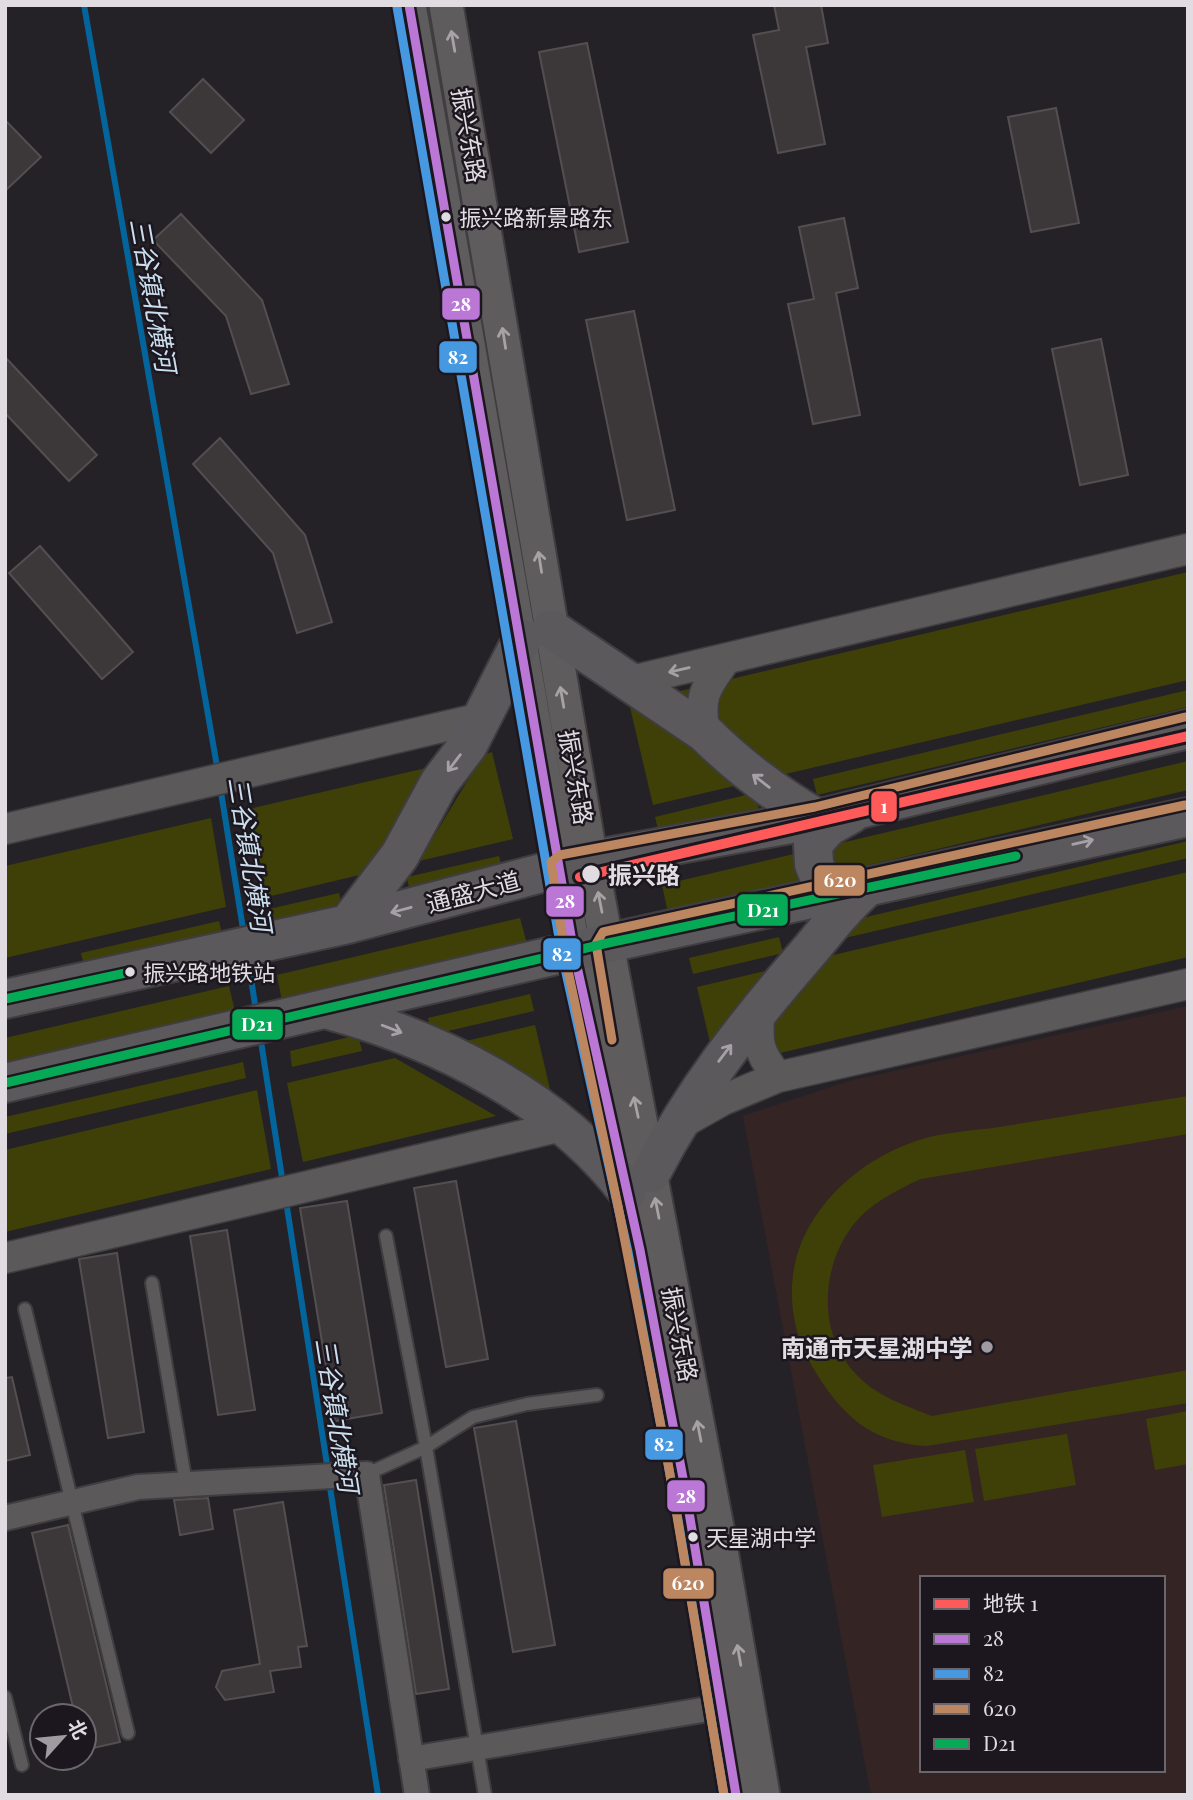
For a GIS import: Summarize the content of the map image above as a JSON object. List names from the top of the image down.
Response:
{
  "streets": {
    "main road": ["振兴东路", "通盛大道"]
  },
  "crossings": [
    ["振兴东路", "通盛大道"]
  ],
  "water": ["三谷镇北横河"],
  "places": [
    "振兴路新景路东",
    "振兴路",
    "振兴路地铁站",
    "南通市天星湖中学",
    "天星湖中学"
  ],
  "lines": [
    "transit line 28",
    "transit line 82",
    "transit line 620",
    "metro line 1",
    "transit line D21"
  ],
  "legend": [
    "地铁 1",
    "28",
    "82",
    "620",
    "D21"
  ],
  "north": "top right"
}
